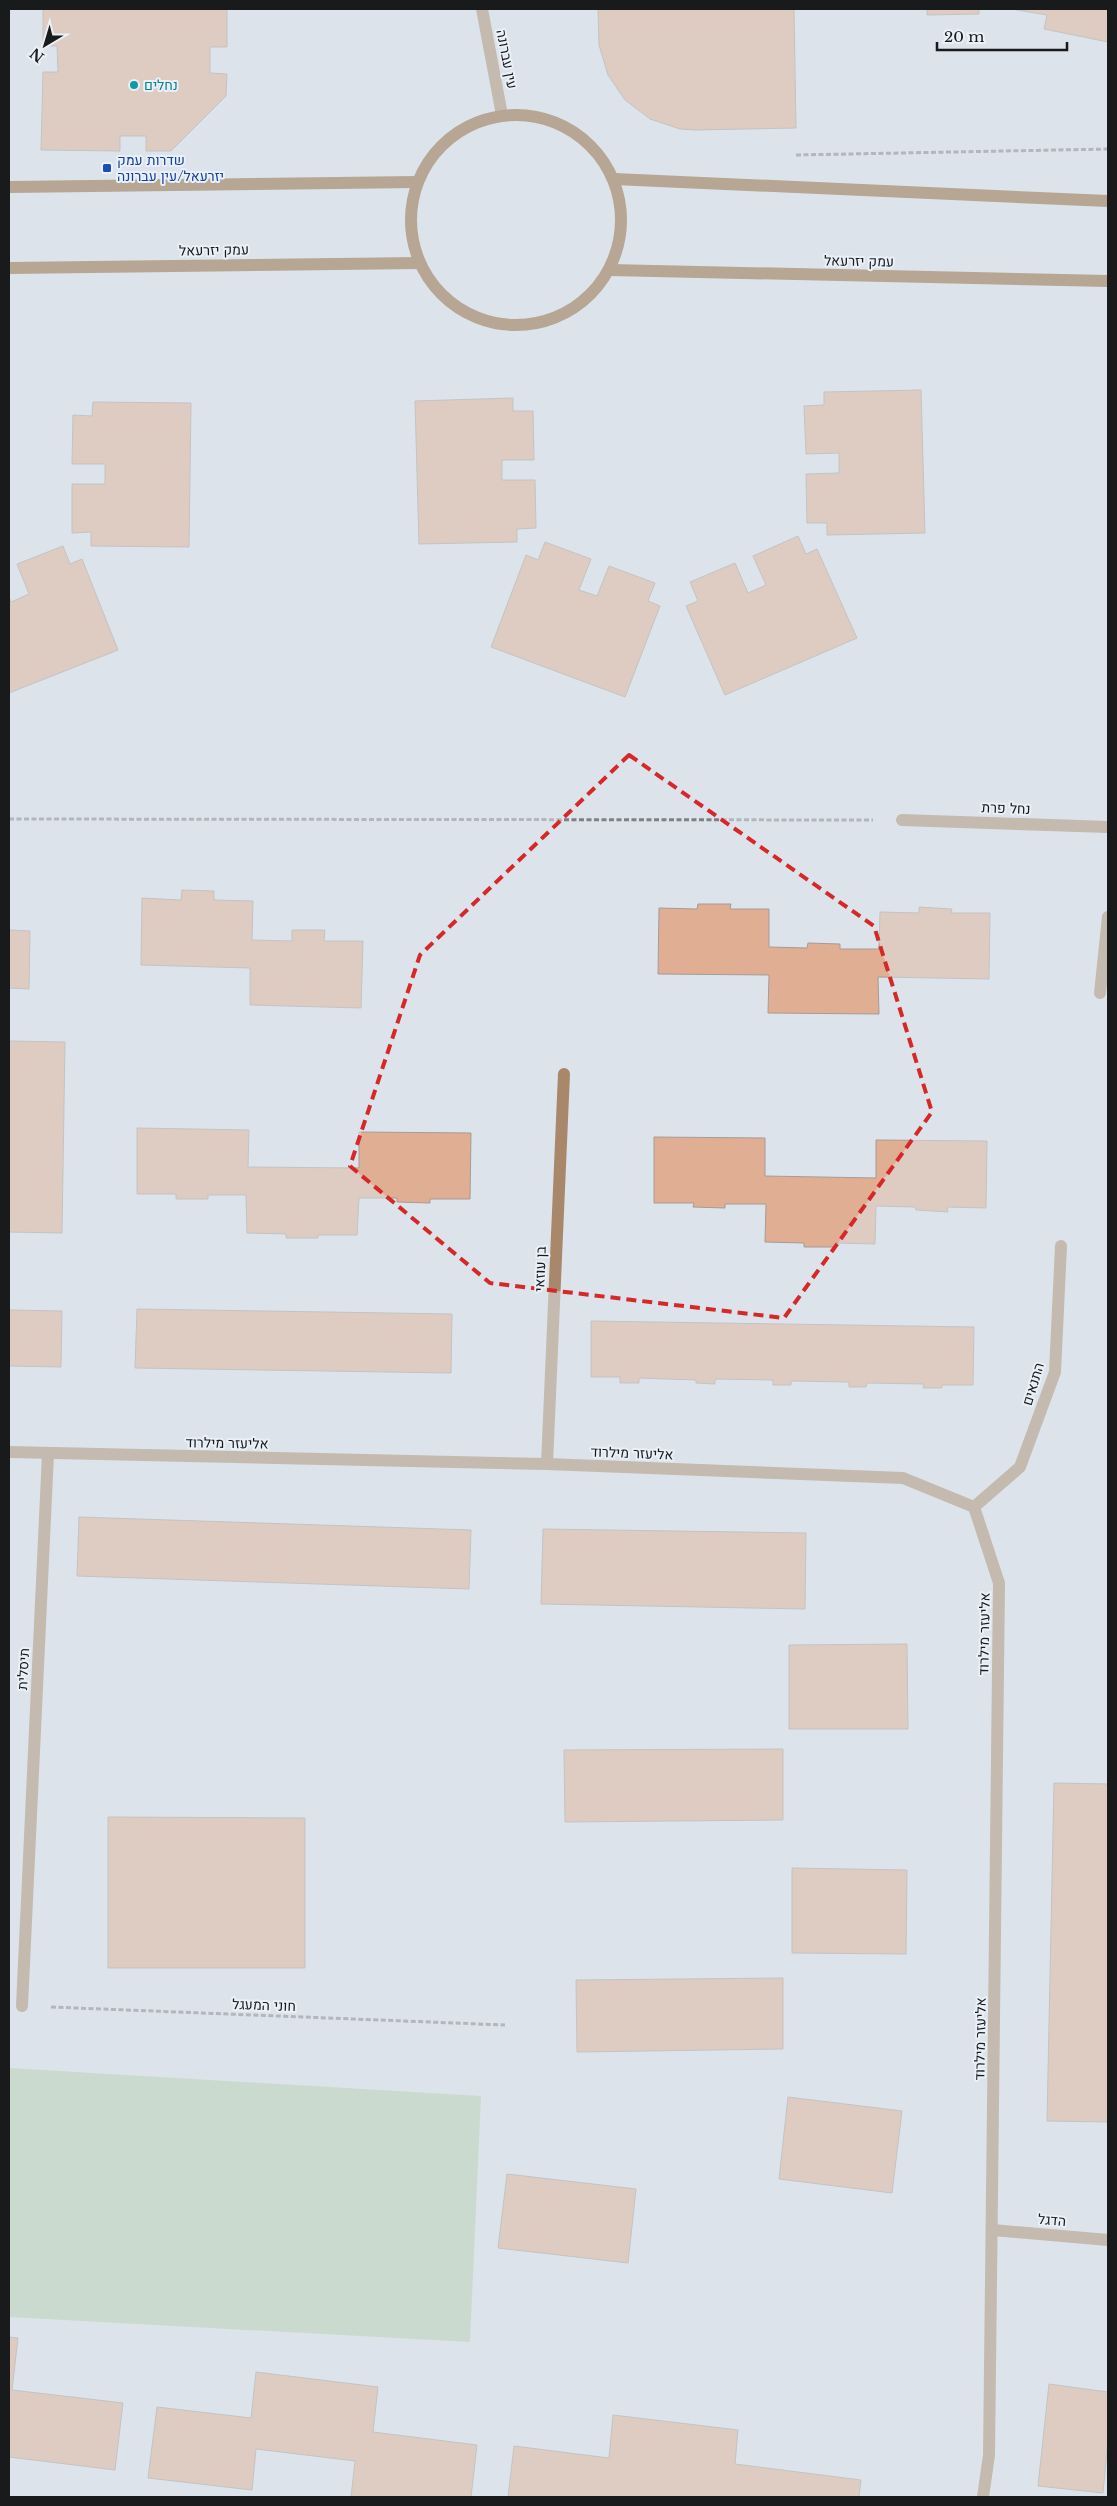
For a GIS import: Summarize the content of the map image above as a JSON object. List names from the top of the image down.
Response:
{
  "streets": {
    "main road": ["עמק יזרעאל"],
    "street": [
      "עין עברונה",
      "נחל פרת",
      "בן עוזאי",
      "התנאים",
      "אליעזר מילרוד",
      "תיסלית",
      "הדגל"
    ],
    "path": ["חוני המעגל"]
  },
  "crossings": [
    ["בן עוזאי", "אליעזר מילרוד"],
    ["התנאים", "אליעזר מילרוד"],
    ["אליעזר מילרוד", "תיסלית"],
    ["אליעזר מילרוד", "הדגל"],
    ["תיסלית", "חוני המעגל"]
  ],
  "places": {
    "other": ["נחלים"],
    "transit": ["שדרות עמק יזרעאל/עין עברונה"]
  },
  "scale_bar": "20 m",
  "north": "bottom left"
}
